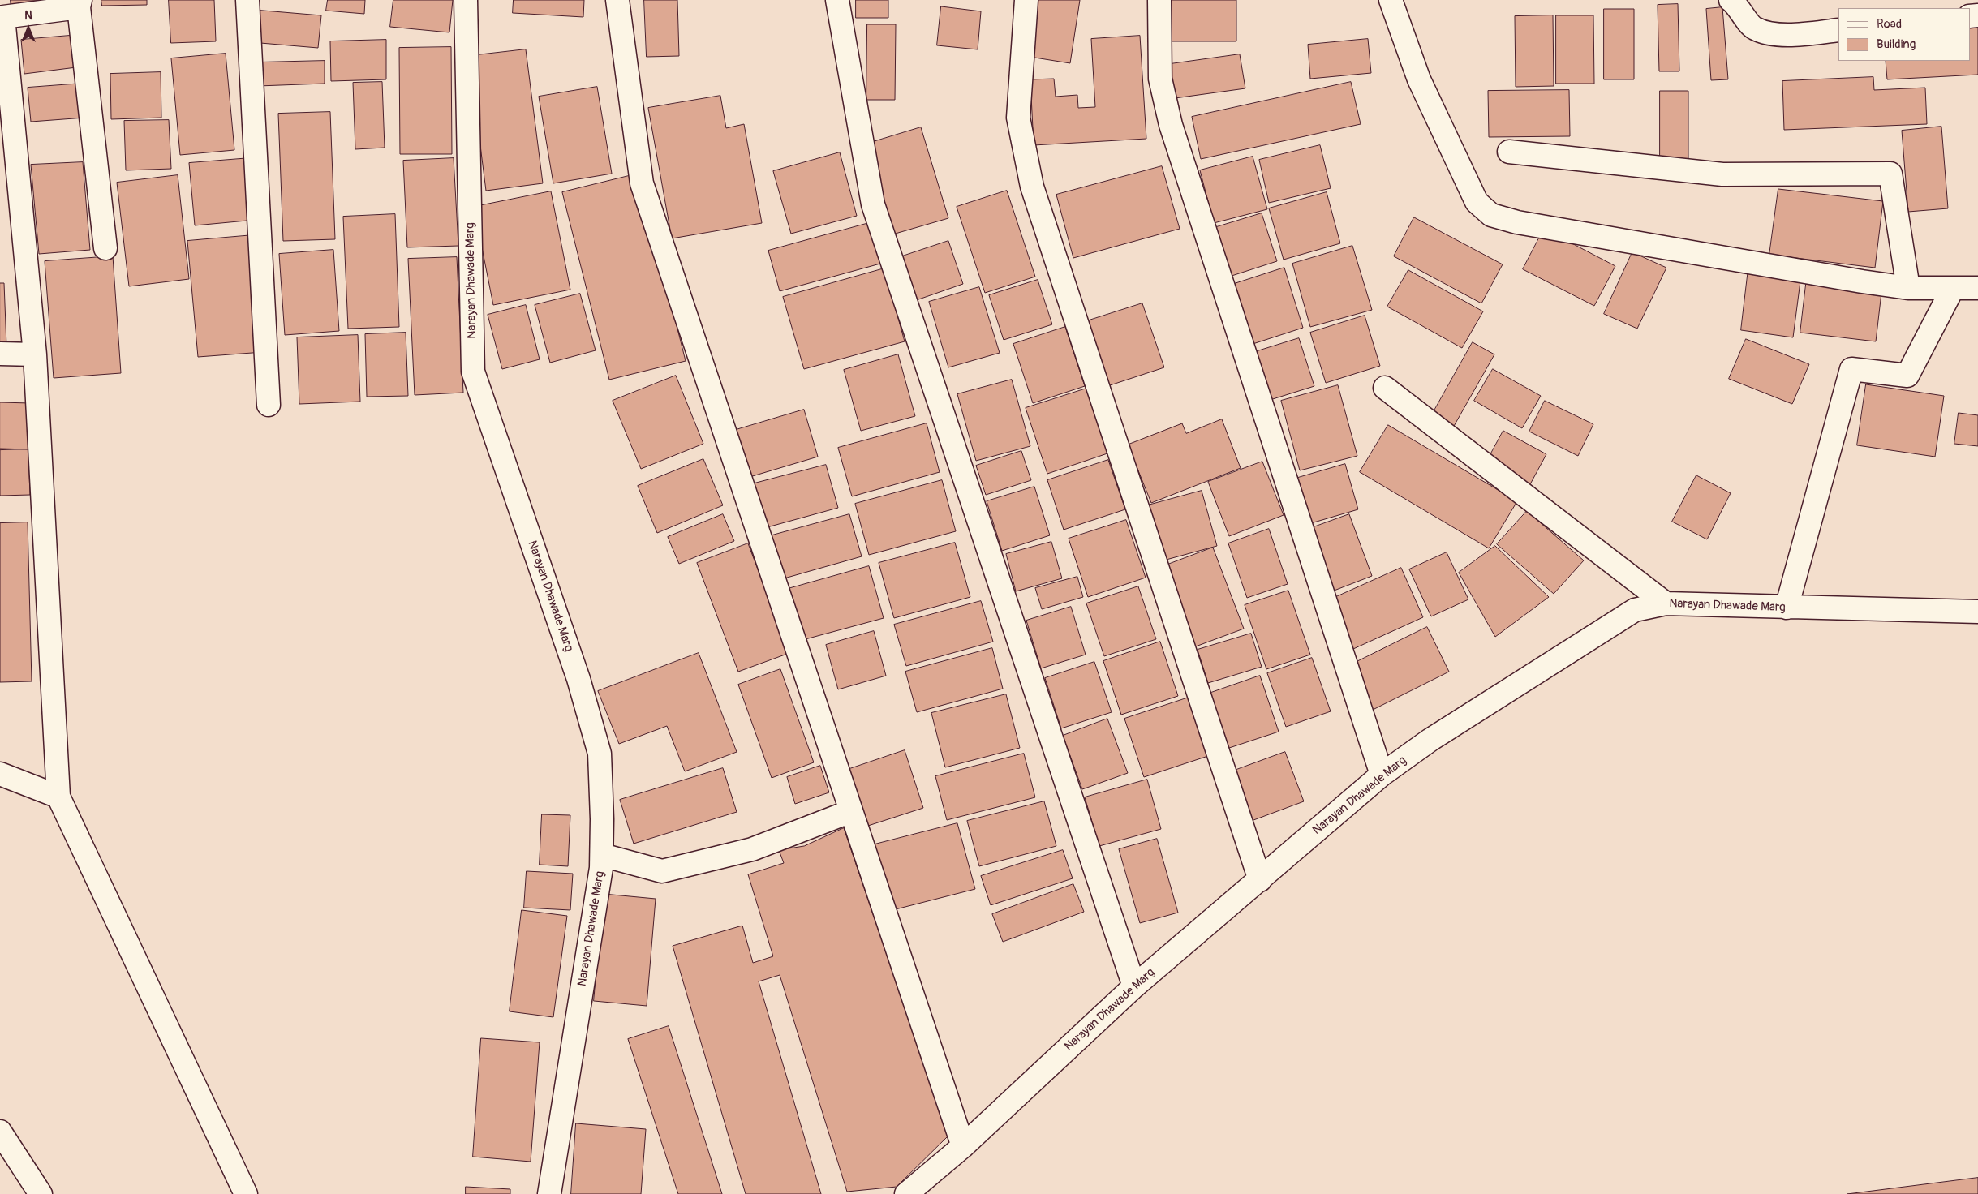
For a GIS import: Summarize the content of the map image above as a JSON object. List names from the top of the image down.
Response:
{
  "streets": {
    "street": ["Narayan Dhawade Marg"]
  },
  "legend": ["Road", "Building"],
  "north": "top"
}
